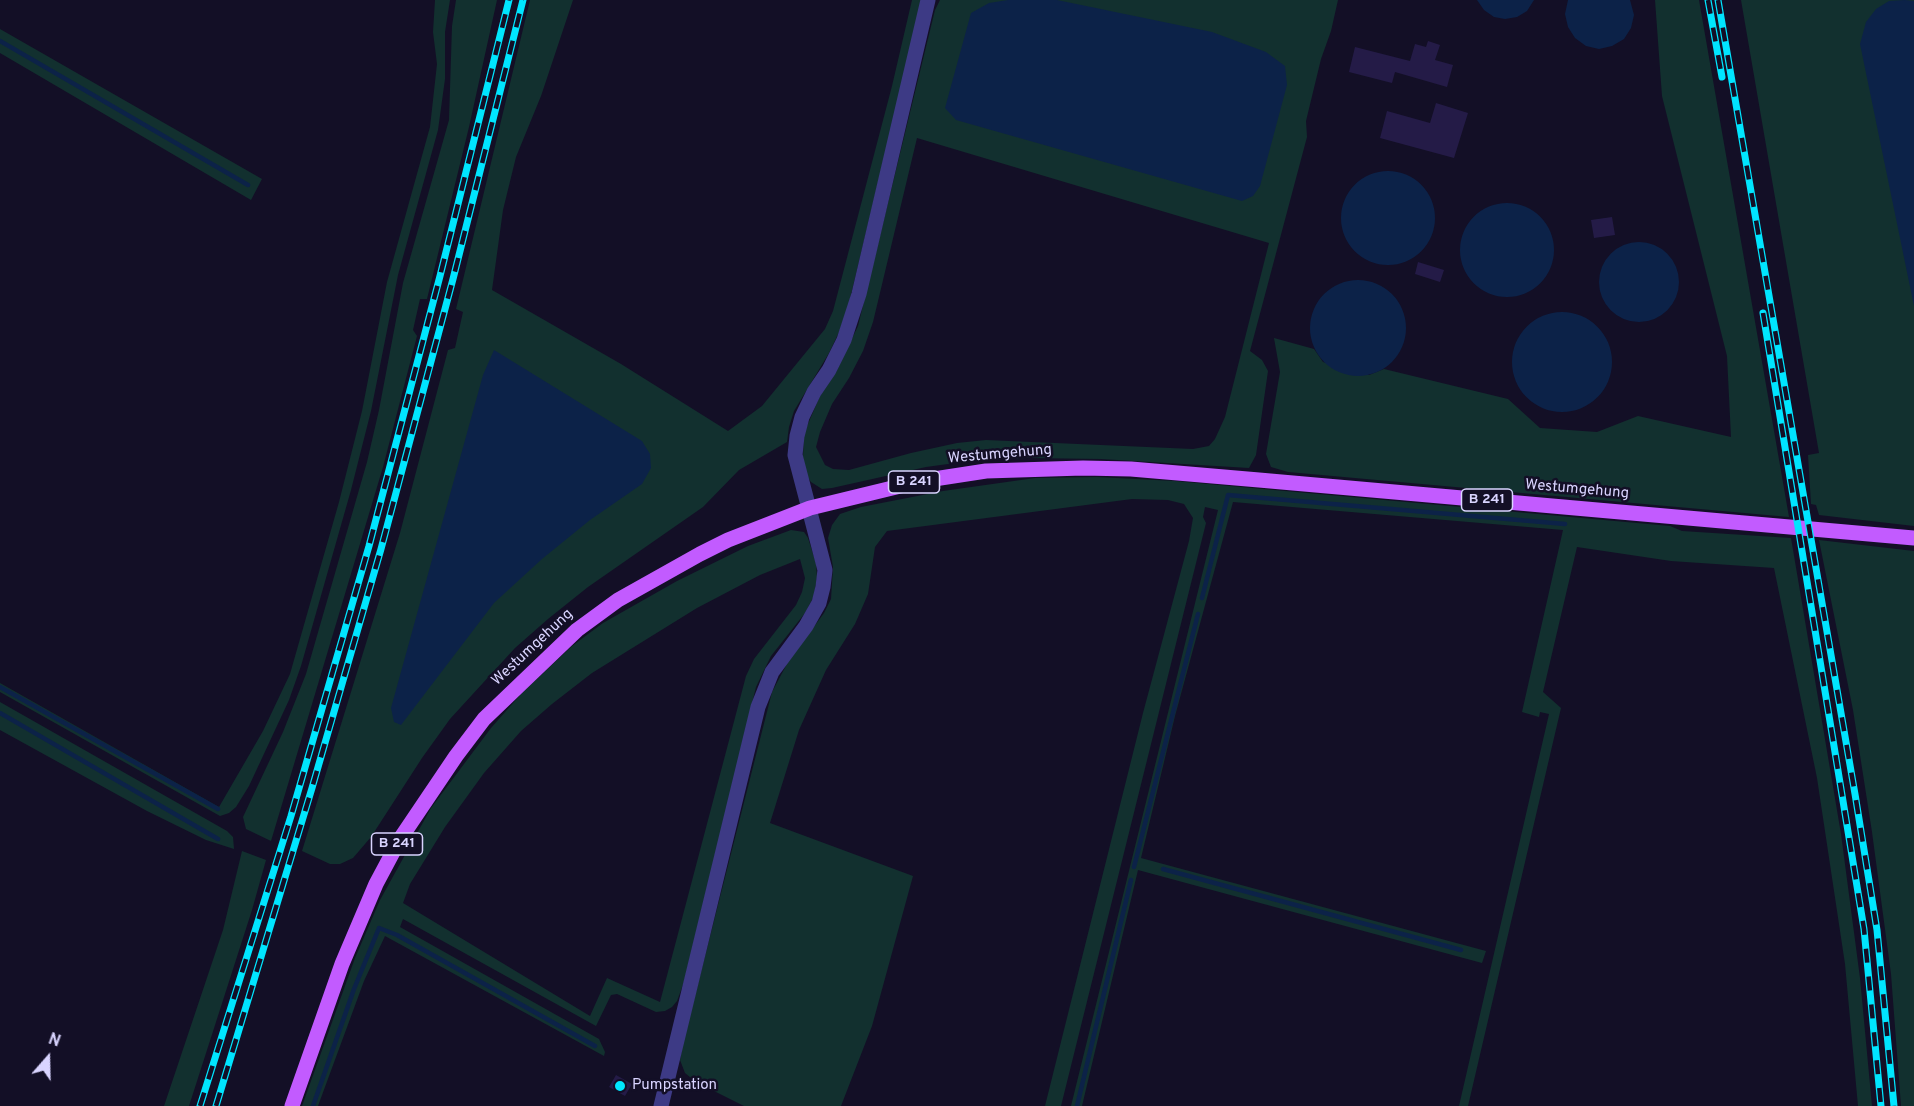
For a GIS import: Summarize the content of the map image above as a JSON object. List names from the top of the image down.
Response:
{
  "streets": {
    "main road": ["Westumgehung", "B 241"]
  },
  "places": ["Pumpstation"],
  "north": "top"
}
